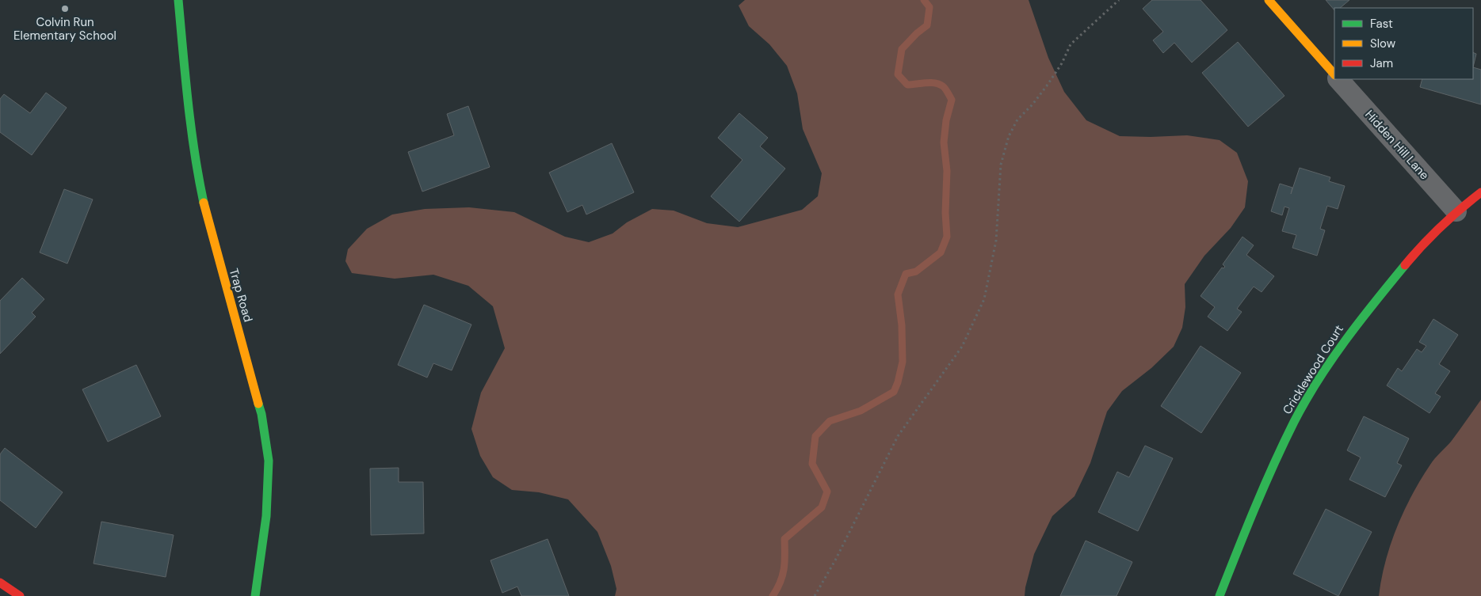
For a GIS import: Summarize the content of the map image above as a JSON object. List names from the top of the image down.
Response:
{
  "streets": {
    "street": ["Hidden Hill Lane", "Trap Road", "Cricklewood Court"]
  },
  "crossings": [
    ["Hidden Hill Lane", "Cricklewood Court"]
  ],
  "places": ["Colvin Run Elementary School"],
  "legend": ["Fast", "Slow", "Jam"]
}
